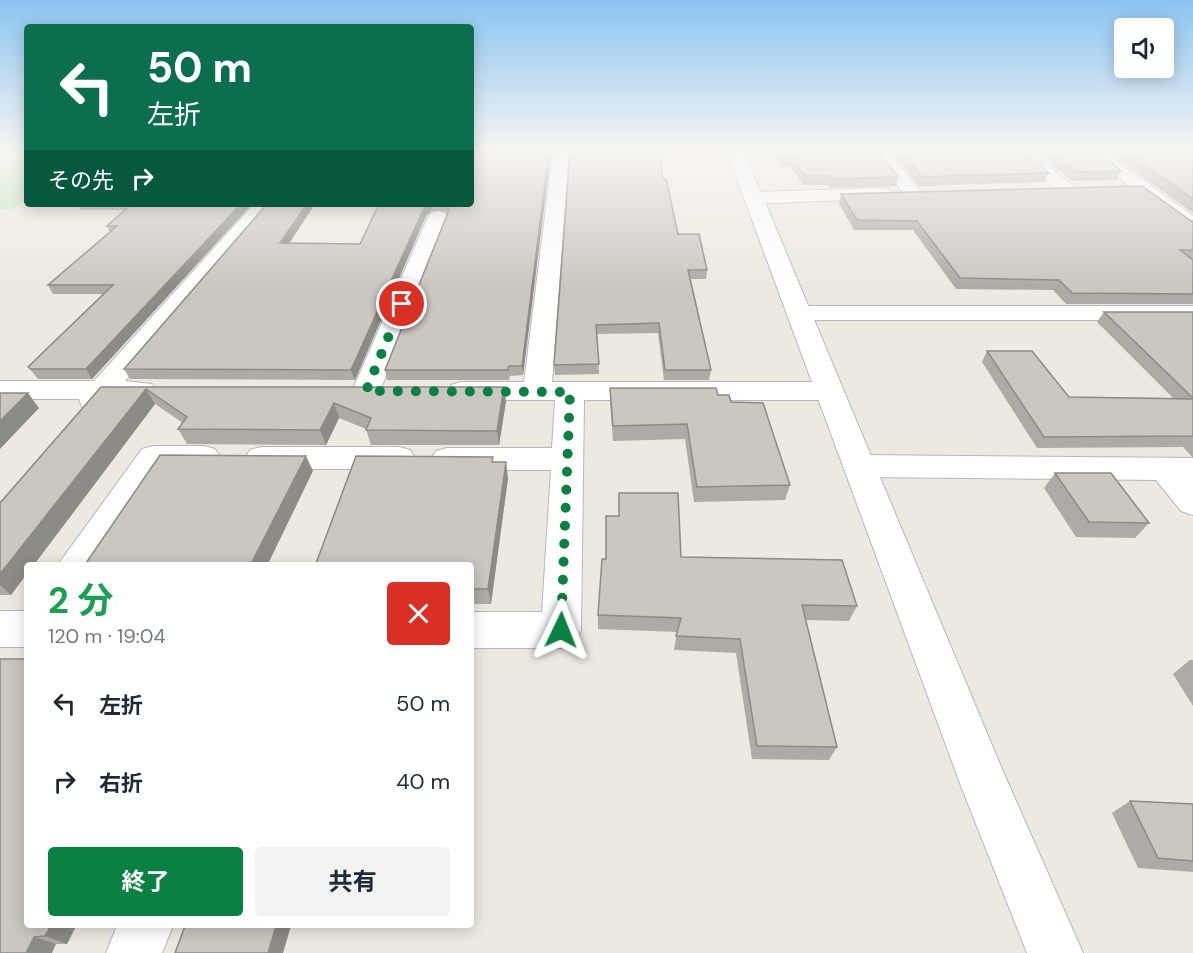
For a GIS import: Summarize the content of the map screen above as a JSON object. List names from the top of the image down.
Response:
{
  "page": {
    "turn": ["50 m", "左折"],
    "then": "その先",
    "heading": ["2 分", "120 m · 19:04"],
    "list": [
      {
        "name": "左折",
        "value": "50 m"
      },
      {
        "name": "右折",
        "value": "40 m"
      }
    ],
    "buttons": ["終了", "共有"]
  }
}
